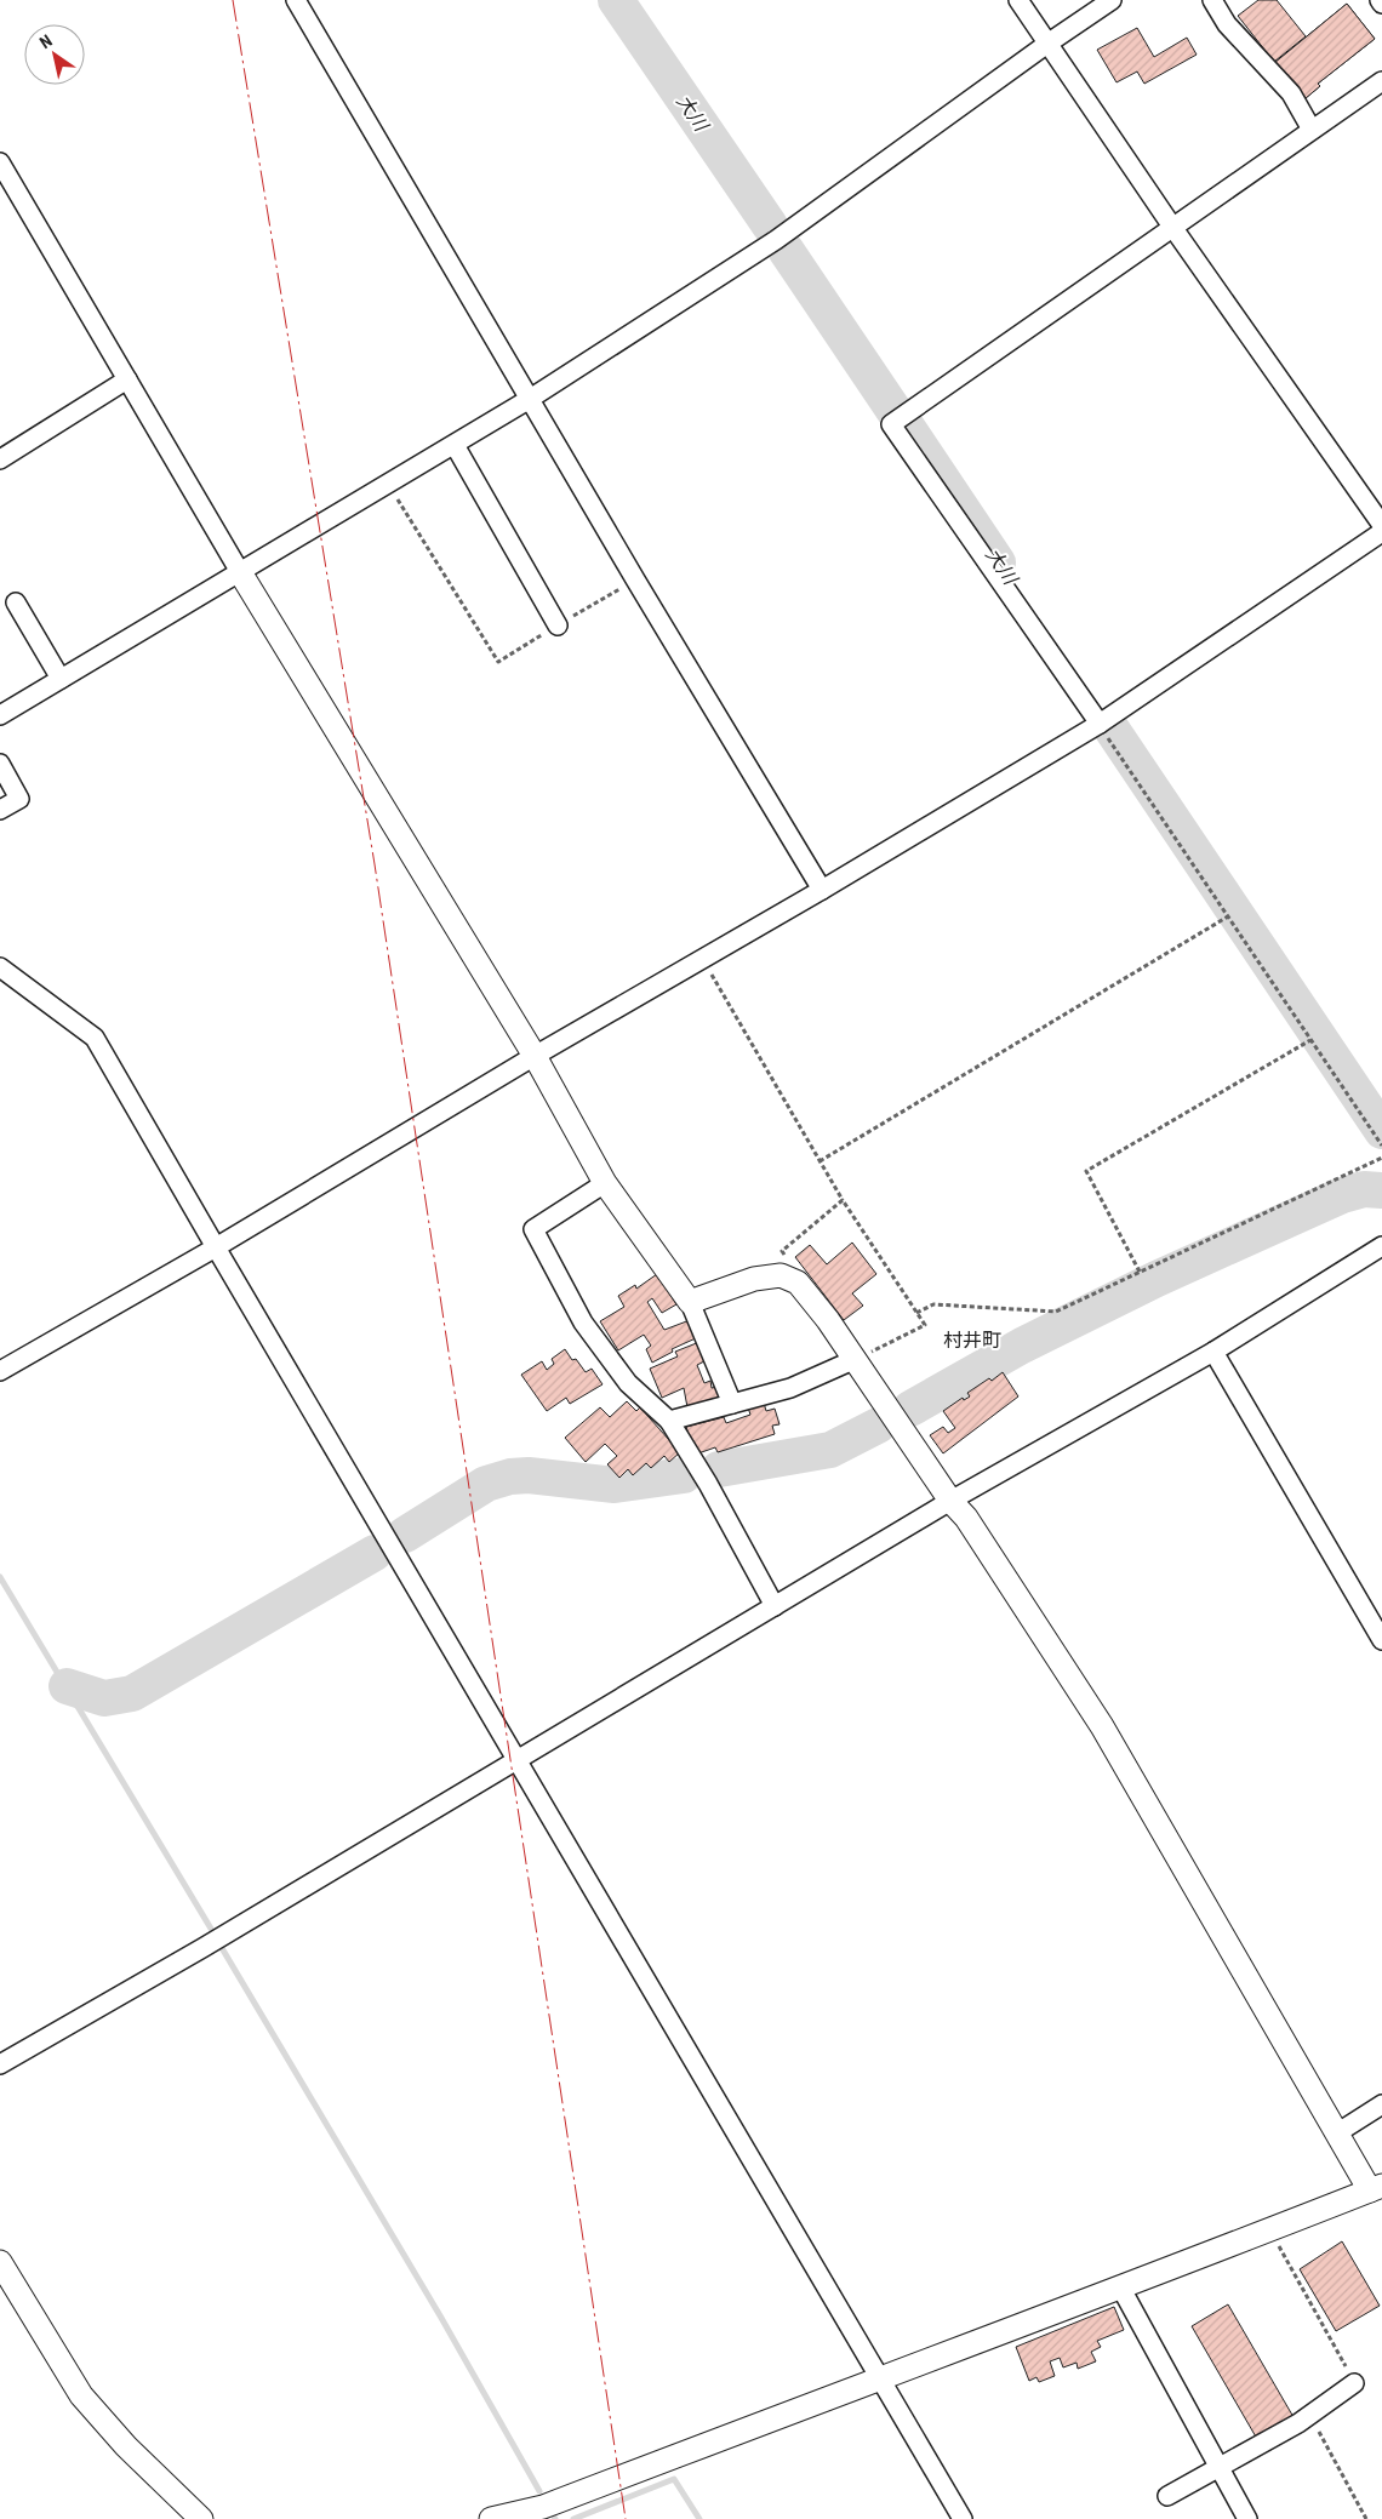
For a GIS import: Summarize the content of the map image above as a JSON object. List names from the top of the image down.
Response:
{
  "districts": ["村井町"],
  "water": ["大川"],
  "north": "top left"
}
